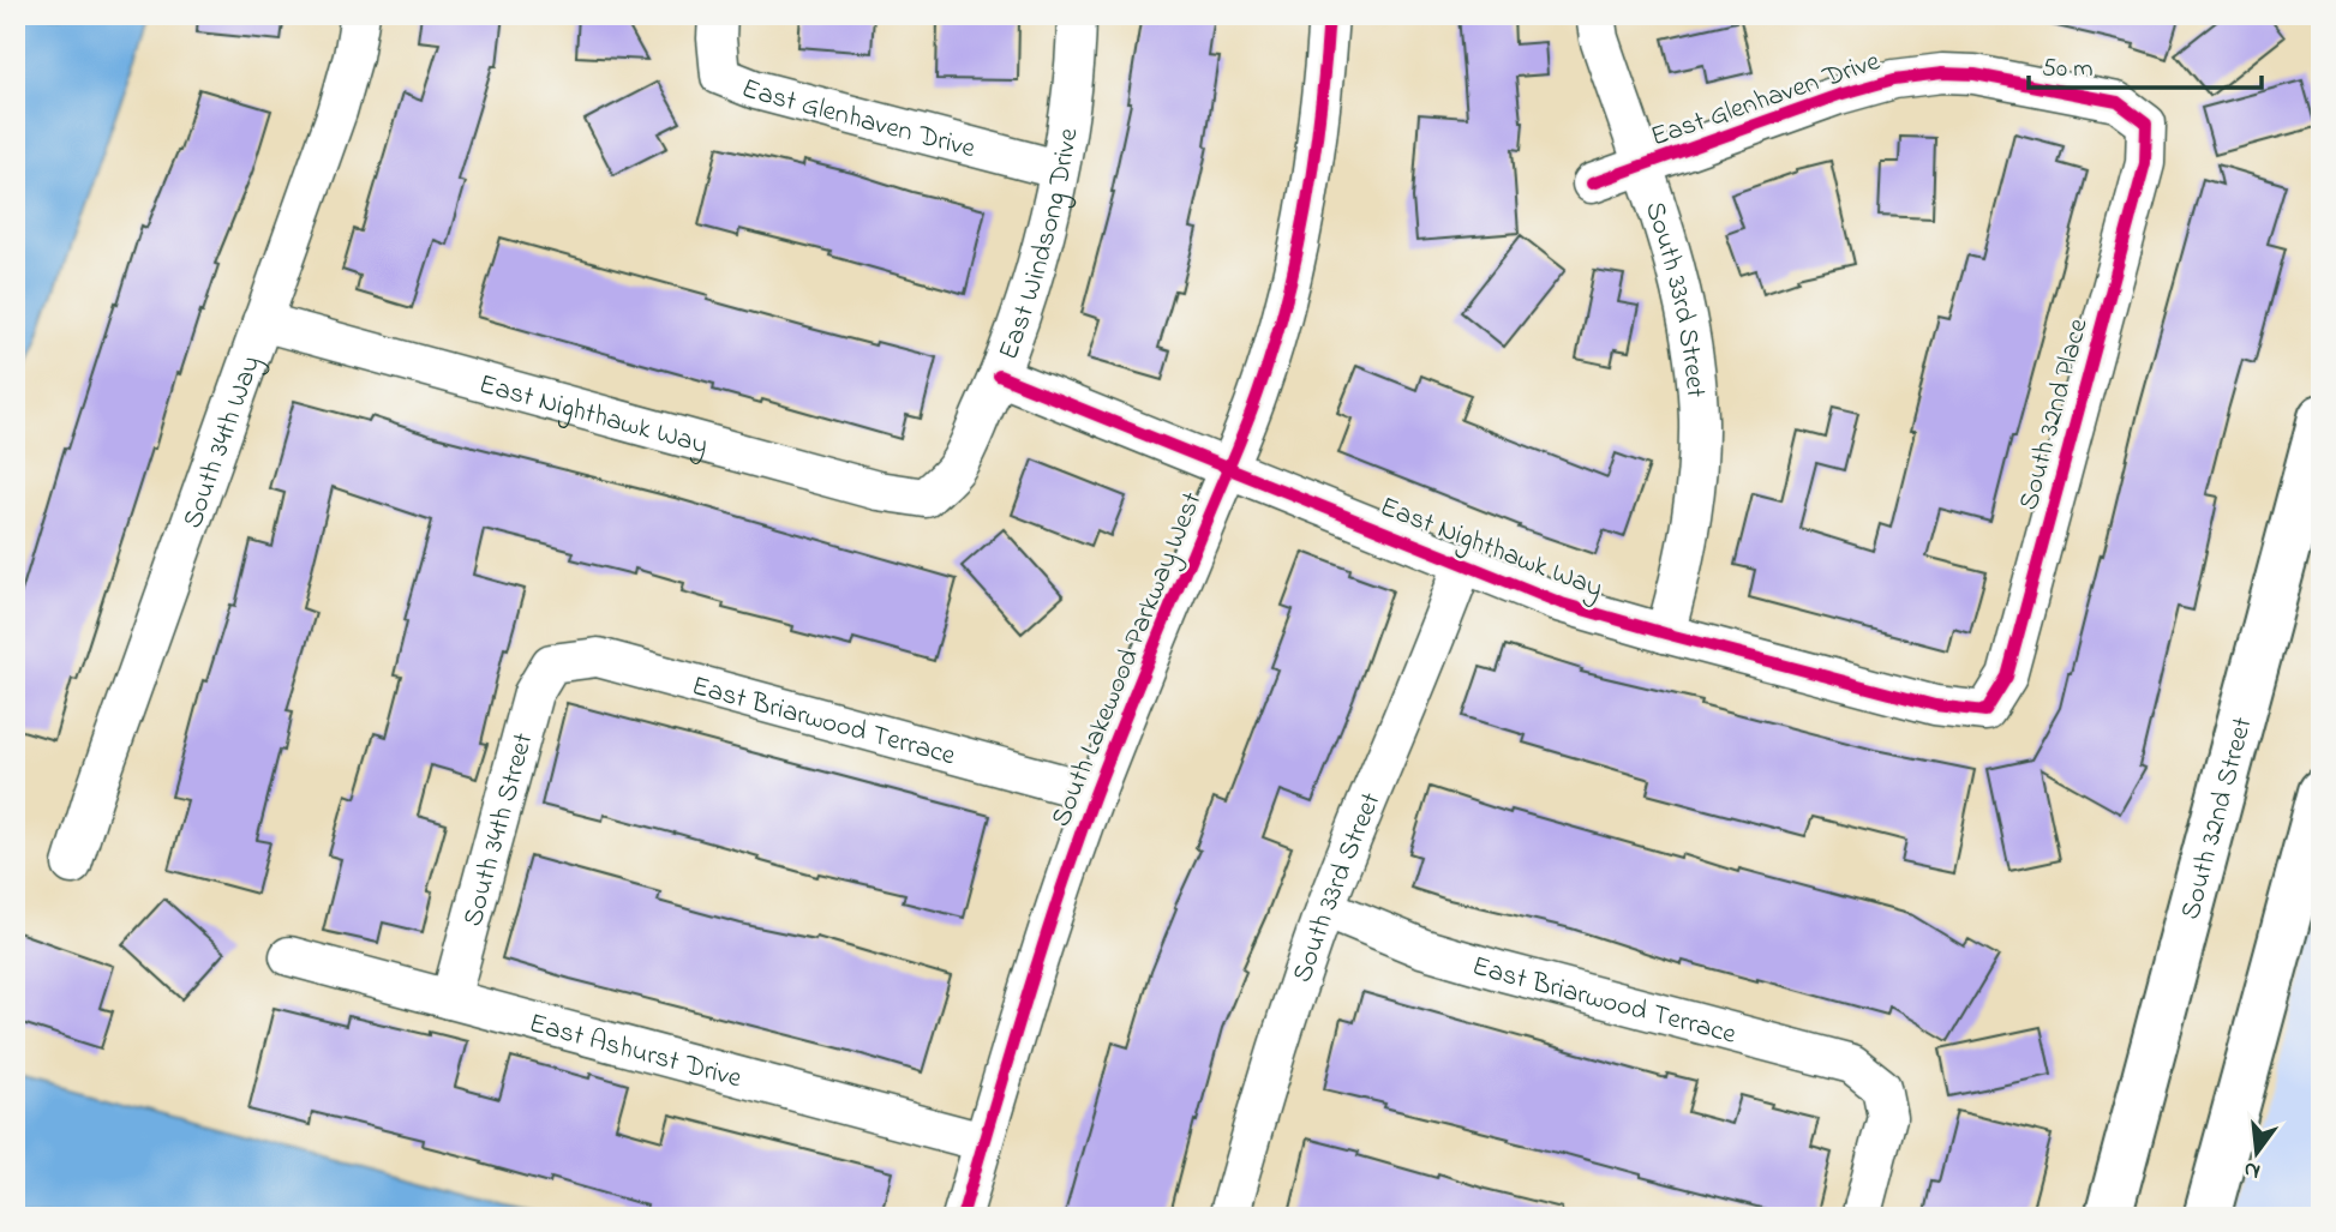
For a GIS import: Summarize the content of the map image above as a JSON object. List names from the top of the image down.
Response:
{
  "streets": {
    "main road": ["South 32nd Street"],
    "street": [
      "East Glenhaven Drive",
      "East Windsong Drive",
      "South 33rd Street",
      "East Nighthawk Way",
      "South 32nd Place",
      "South 34th Way",
      "South Lakewood Parkway West",
      "East Briarwood Terrace",
      "South 34th Street",
      "East Ashurst Drive"
    ]
  },
  "crossings": [
    ["East Glenhaven Drive", "East Windsong Drive"],
    ["East Glenhaven Drive", "South 33rd Street"],
    ["East Glenhaven Drive", "South 32nd Place"],
    ["East Windsong Drive", "East Nighthawk Way"],
    ["South 33rd Street", "East Nighthawk Way"],
    ["South 33rd Street", "East Briarwood Terrace"],
    ["East Nighthawk Way", "South 32nd Place"],
    ["East Nighthawk Way", "South 34th Way"],
    ["East Nighthawk Way", "South Lakewood Parkway West"],
    ["South Lakewood Parkway West", "East Briarwood Terrace"],
    ["South Lakewood Parkway West", "East Ashurst Drive"],
    ["East Briarwood Terrace", "South 34th Street"],
    ["South 34th Street", "East Ashurst Drive"]
  ],
  "scale_bar": "50 m",
  "north": "bottom"
}
